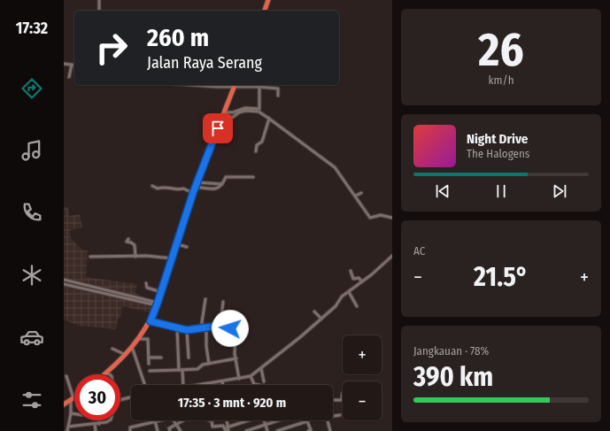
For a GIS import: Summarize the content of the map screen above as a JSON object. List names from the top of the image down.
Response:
{
  "page": {
    "tabs": "17:32",
    "tile": [
      ["26", "km/h"],
      "AC",
      ["Jangkauan · 78%", "390 km"]
    ],
    "turn": ["260 m", "Jalan Raya Serang"],
    "song": ["Night Drive", "The Halogens"],
    "heat": ["−", "21.5°", "+"],
    "map_buttons": ["+", "−"],
    "limit": "30",
    "trip": "17:35 · 3 mnt · 920 m"
  }
}
